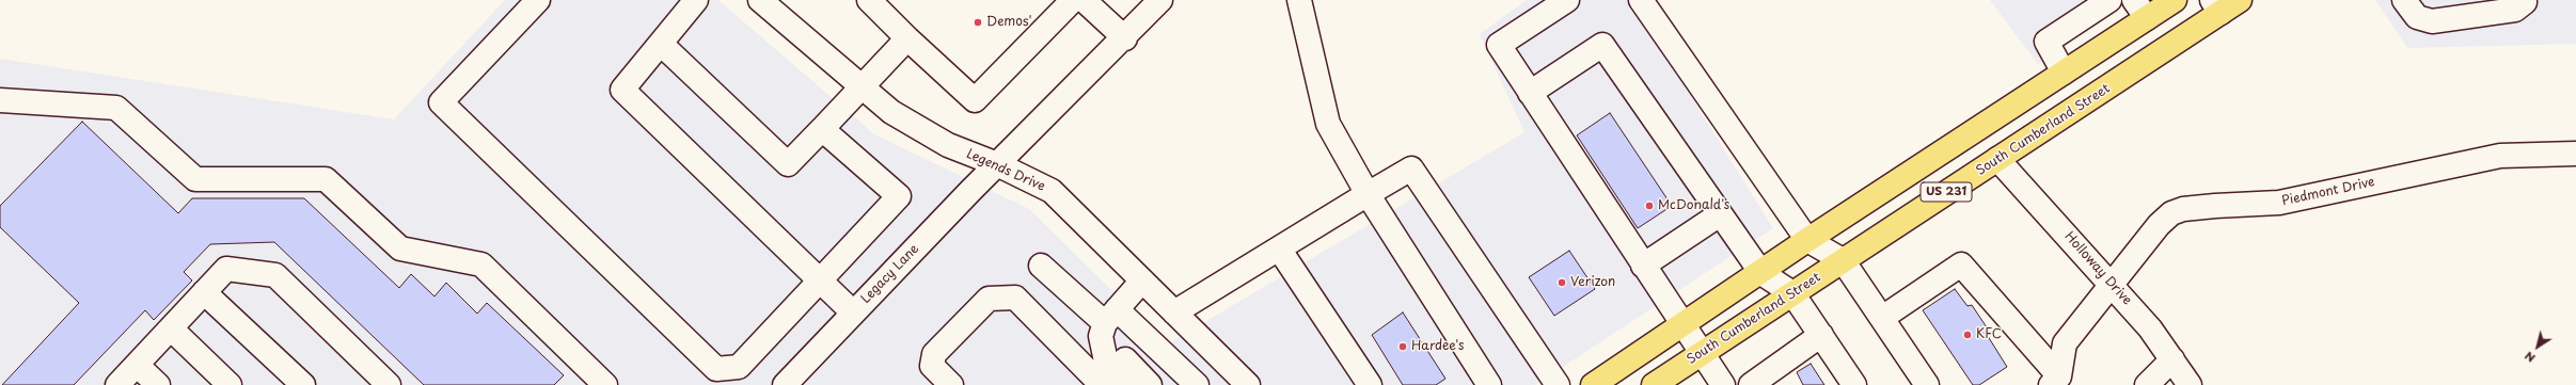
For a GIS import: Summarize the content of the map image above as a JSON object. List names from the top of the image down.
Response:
{
  "streets": {
    "main road": ["South Cumberland Street", "US 231"],
    "street": [
      "Legends Drive",
      "Piedmont Drive",
      "Holloway Drive",
      "Legacy Lane"
    ]
  },
  "crossings": [
    ["South Cumberland Street", "Holloway Drive"],
    ["Legends Drive", "Legacy Lane"],
    ["Piedmont Drive", "Holloway Drive"]
  ],
  "places": [
    "Demos'",
    "McDonald's",
    "Verizon",
    "KFC",
    "Hardee's"
  ],
  "north": "bottom left"
}
